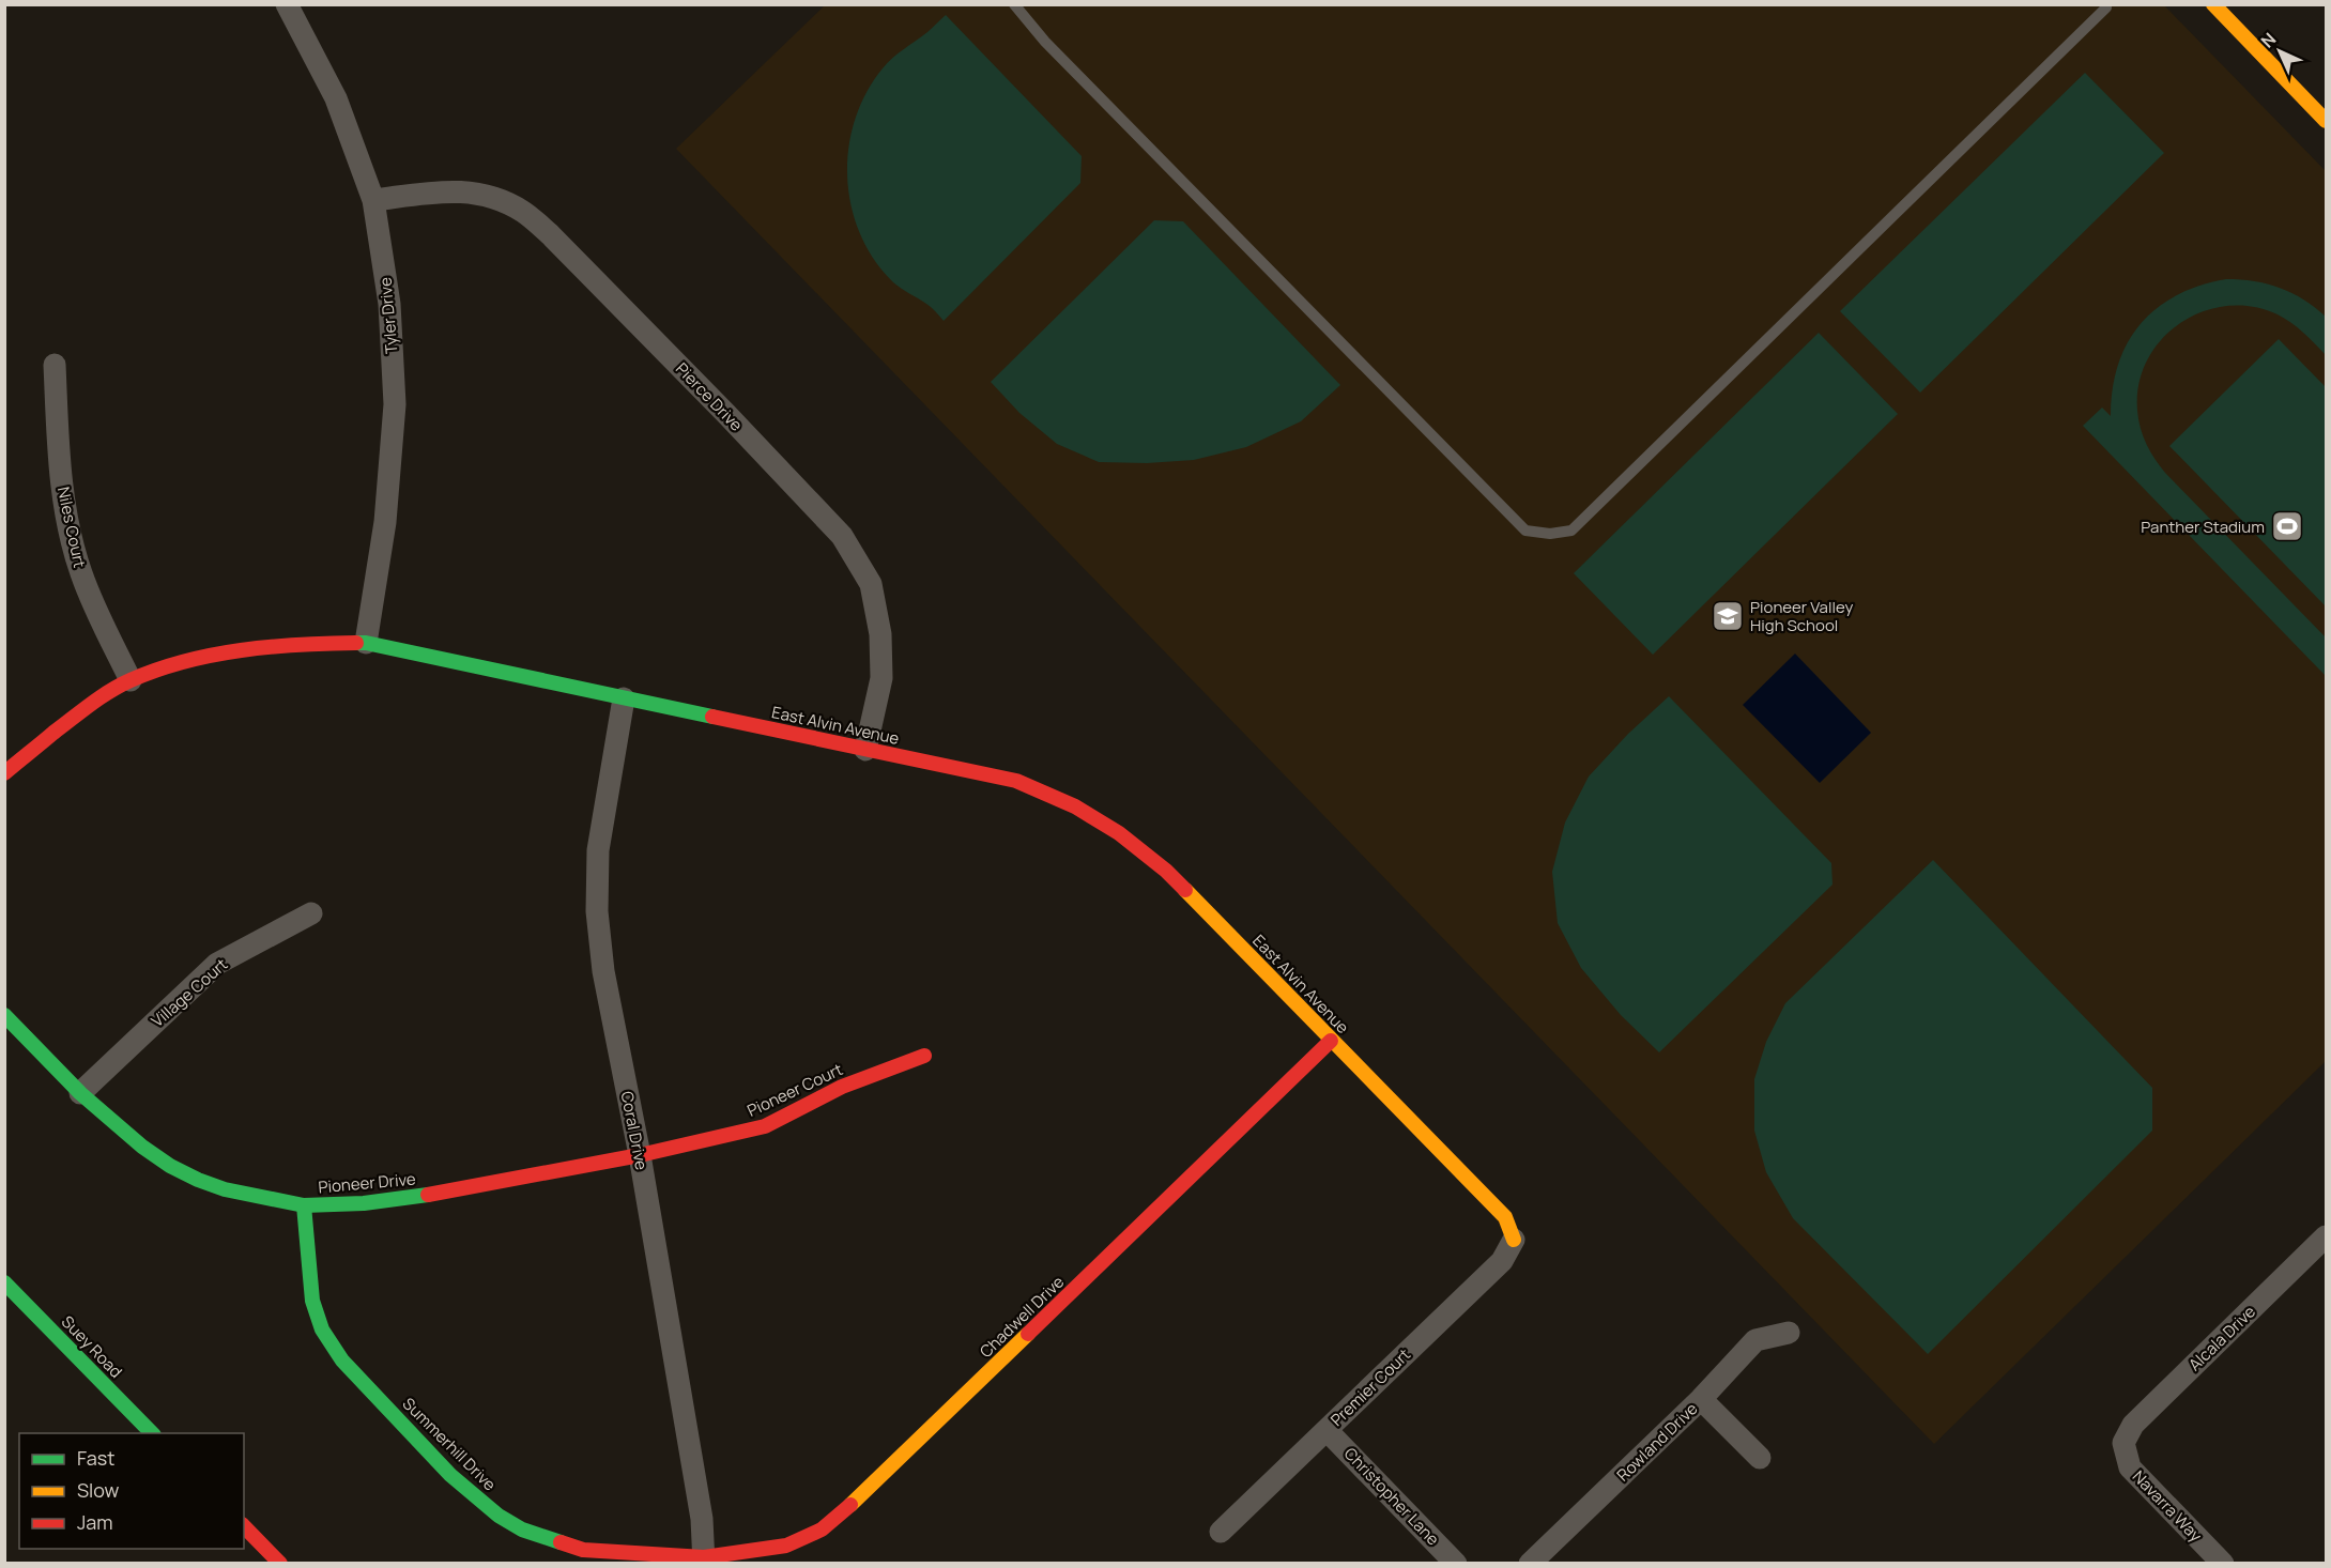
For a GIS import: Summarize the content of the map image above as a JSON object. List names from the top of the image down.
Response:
{
  "streets": {
    "street": [
      "Tyler Drive",
      "Pierce Drive",
      "Niles Court",
      "East Alvin Avenue",
      "Village Court",
      "Pioneer Court",
      "Coral Drive",
      "Pioneer Drive",
      "Chadwell Drive",
      "Alcala Drive",
      "Suey Road",
      "Premier Court",
      "Rowland Drive",
      "Summerhill Drive",
      "Christopher Lane",
      "Navarra Way"
    ]
  },
  "crossings": [
    ["Tyler Drive", "Pierce Drive"],
    ["Tyler Drive", "East Alvin Avenue"],
    ["Pierce Drive", "East Alvin Avenue"],
    ["Niles Court", "East Alvin Avenue"],
    ["East Alvin Avenue", "Coral Drive"],
    ["East Alvin Avenue", "Chadwell Drive"],
    ["East Alvin Avenue", "Premier Court"],
    ["Village Court", "Pioneer Drive"],
    ["Pioneer Court", "Coral Drive"],
    ["Pioneer Court", "Pioneer Drive"],
    ["Coral Drive", "Pioneer Drive"],
    ["Coral Drive", "Chadwell Drive"],
    ["Coral Drive", "Summerhill Drive"],
    ["Pioneer Drive", "Summerhill Drive"],
    ["Chadwell Drive", "Summerhill Drive"],
    ["Alcala Drive", "Navarra Way"],
    ["Premier Court", "Christopher Lane"]
  ],
  "places": {
    "sports": ["Panther Stadium"],
    "school or university": ["Pioneer Valley High School"]
  },
  "legend": ["Fast", "Slow", "Jam"],
  "north": "top left"
}
